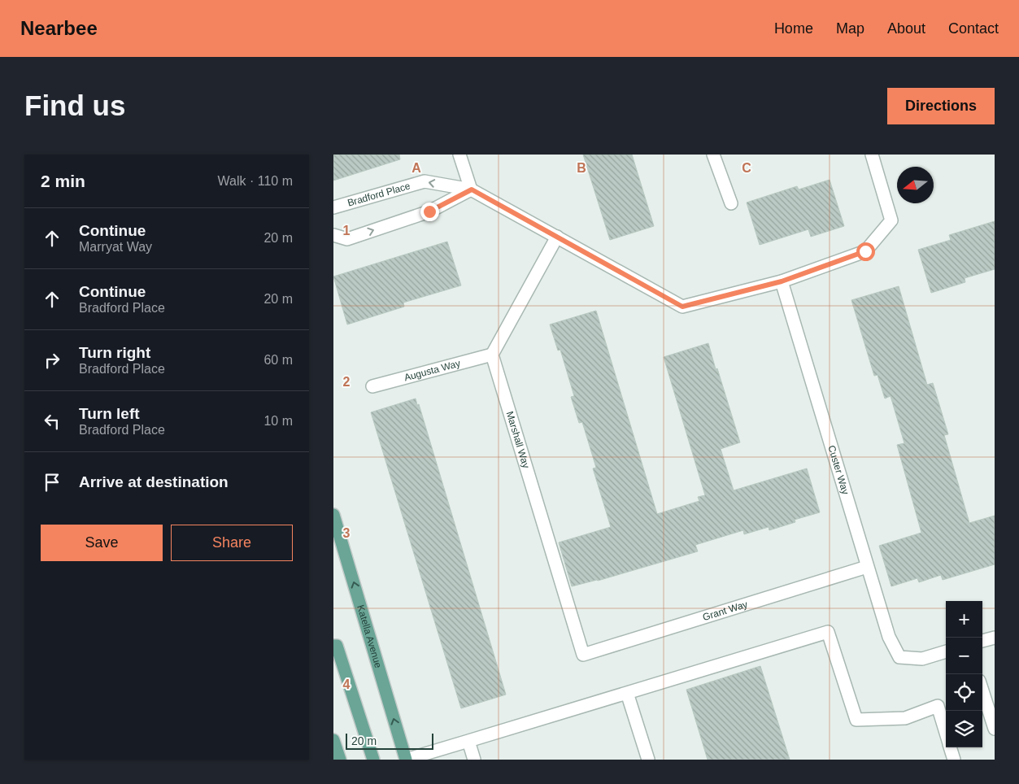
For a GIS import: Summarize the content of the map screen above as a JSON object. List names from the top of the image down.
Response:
{
  "streets": {
    "main road": ["Katella Avenue"],
    "street": [
      "Bradford Place",
      "Augusta Way",
      "Marshall Way",
      "Custer Way",
      "Grant Way"
    ]
  },
  "crossings": [
    ["Bradford Place", "Custer Way"],
    ["Augusta Way", "Marshall Way"],
    ["Marshall Way", "Grant Way"],
    ["Custer Way", "Grant Way"]
  ],
  "scale_bar": "20 m",
  "north": "left",
  "page": {
    "header": "Nearbee",
    "nav": [
      "Home",
      "Map",
      "About",
      "Contact"
    ],
    "buttons": [
      "Directions",
      ["Save", "Share"]
    ],
    "title": "Find us",
    "heading": ["2 min", "Walk · 110 m"],
    "list": [
      ["Continue", "Marryat Way", "20 m"],
      ["Continue", "Bradford Place", "20 m"],
      ["Turn right", "Bradford Place", "60 m"],
      ["Turn left", "Bradford Place", "10 m"],
      "Arrive at destination"
    ],
    "map_buttons": ["+", "−"],
    "scale": "20 m"
  },
  "grid": {
    "columns": ["A", "B", "C"],
    "rows": [
      "1",
      "2",
      "3",
      "4"
    ]
  }
}
